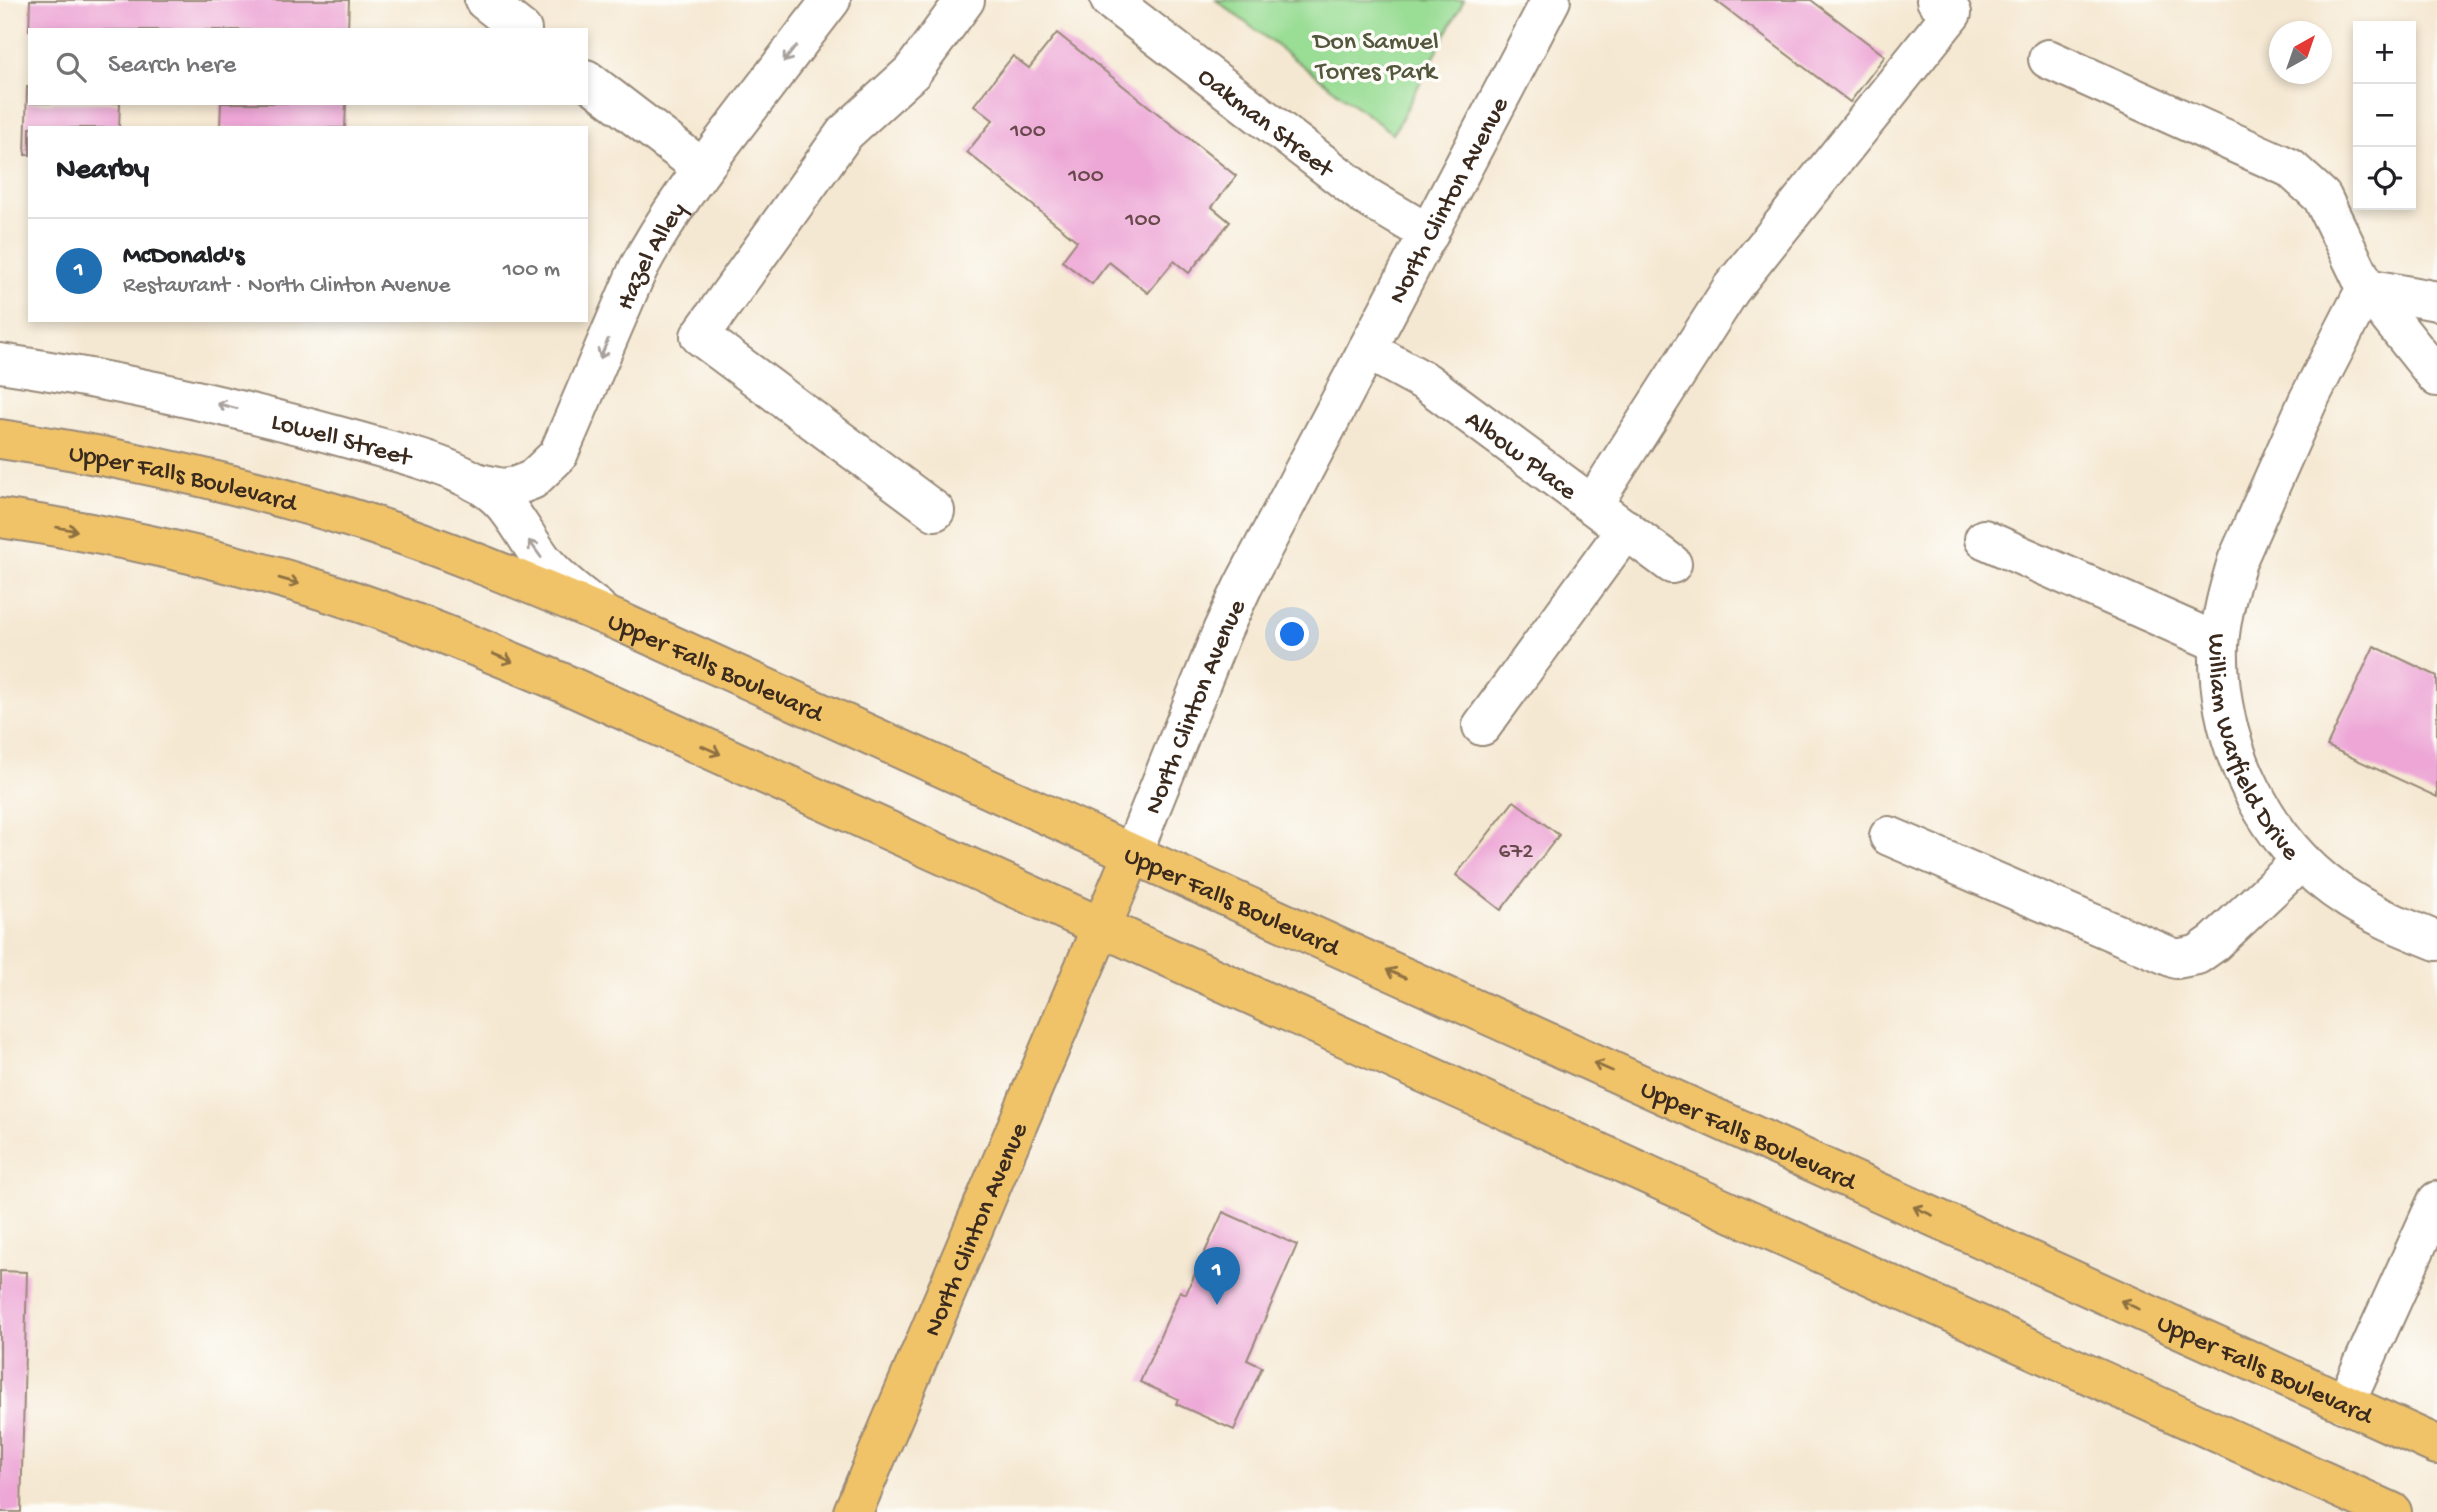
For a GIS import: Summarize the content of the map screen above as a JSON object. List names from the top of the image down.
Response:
{
  "streets": {
    "main road": ["North Clinton Avenue", "Upper Falls Boulevard"],
    "street": [
      "Oakman Street",
      "Hazel Alley",
      "Lowell Street",
      "Albow Place",
      "William Warfield Drive"
    ]
  },
  "crossings": [
    ["Oakman Street", "North Clinton Avenue"],
    ["North Clinton Avenue", "Albow Place"],
    ["North Clinton Avenue", "Upper Falls Boulevard"],
    ["Hazel Alley", "Lowell Street"],
    ["Lowell Street", "Upper Falls Boulevard"]
  ],
  "one_way": ["Hazel Alley", "Lowell Street"],
  "parks": ["Don Samuel Torres Park"],
  "house_numbers": [
    "100",
    "100",
    "100",
    "672"
  ],
  "north": "top right",
  "page": {
    "map_buttons": ["+", "−"],
    "search": "Search here",
    "heading": "Nearby",
    "list": [
      {
        "mark": "1",
        "name": "McDonald's",
        "note": "Restaurant · North Clinton Avenue",
        "value": "100 m"
      }
    ],
    "pins": "1"
  }
}
